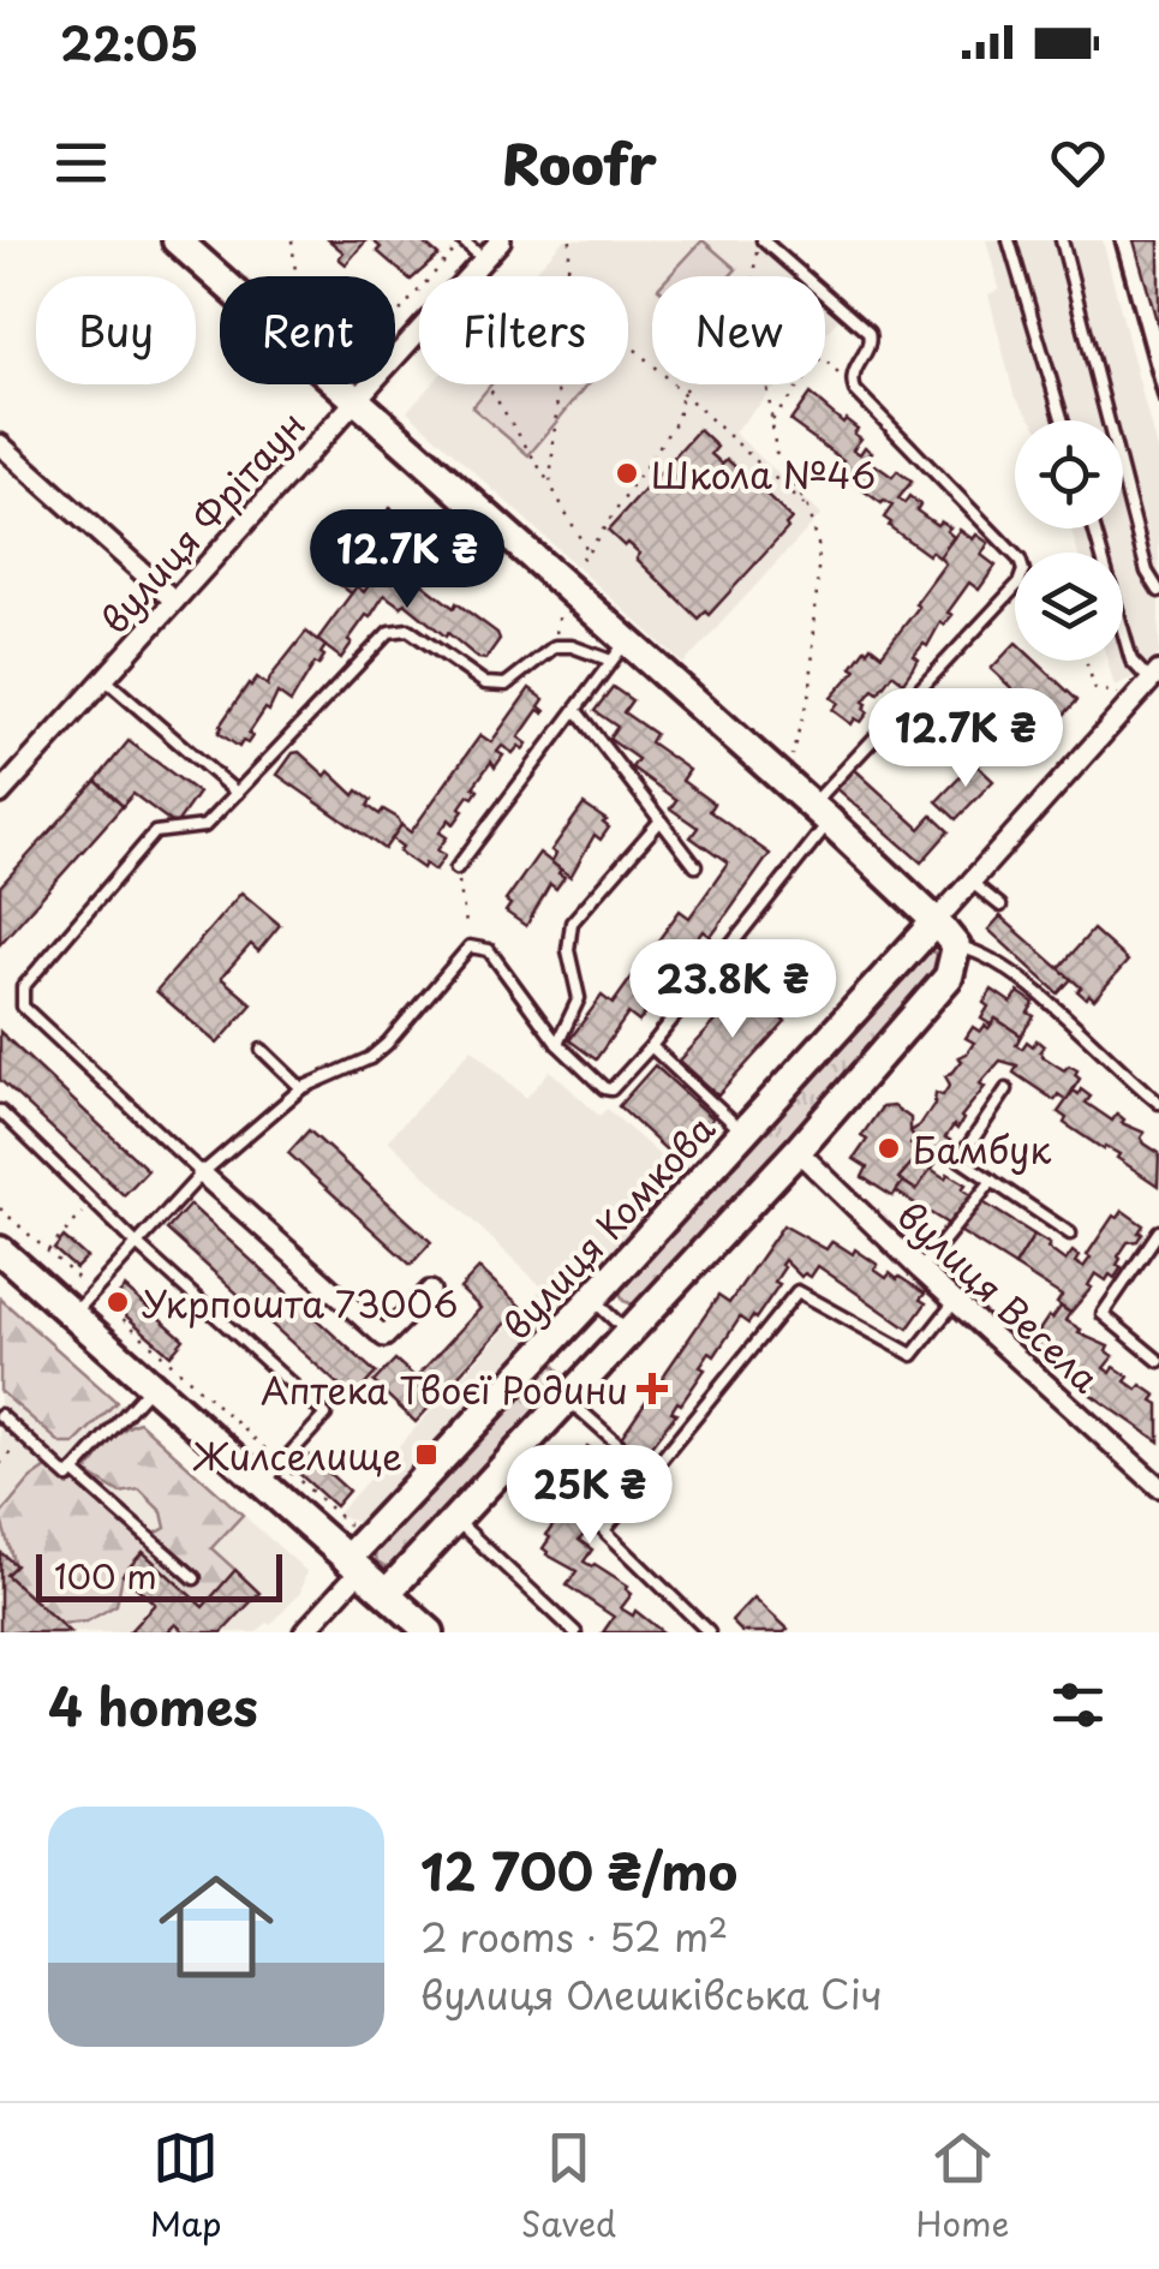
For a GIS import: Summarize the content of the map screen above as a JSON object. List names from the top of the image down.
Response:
{
  "streets": {
    "street": ["вулиця Фрітаун", "вулиця Комкова", "вулиця Весела"]
  },
  "places": {
    "other": ["Школа №46", "Бамбук", "Укрпошта 73006"],
    "health": ["Аптека Твоєї Родини"],
    "transit": ["Жилселище"]
  },
  "scale_bar": "100 m",
  "page": {
    "status": "22:05",
    "header": "Roofr",
    "chip": [
      "Buy",
      "Rent",
      "Filters",
      "New"
    ],
    "price": [
      "12.7K ₴",
      "12.7K ₴",
      "23.8K ₴",
      "25K ₴"
    ],
    "scale": "100 m",
    "heading": "4 homes",
    "list": [
      {
        "name": "12 700 ₴/mo",
        "note": "2 rooms · 52 m² · вулиця Олешківська Січ"
      }
    ],
    "tabs": ["Map", "Saved", "Home"]
  }
}
